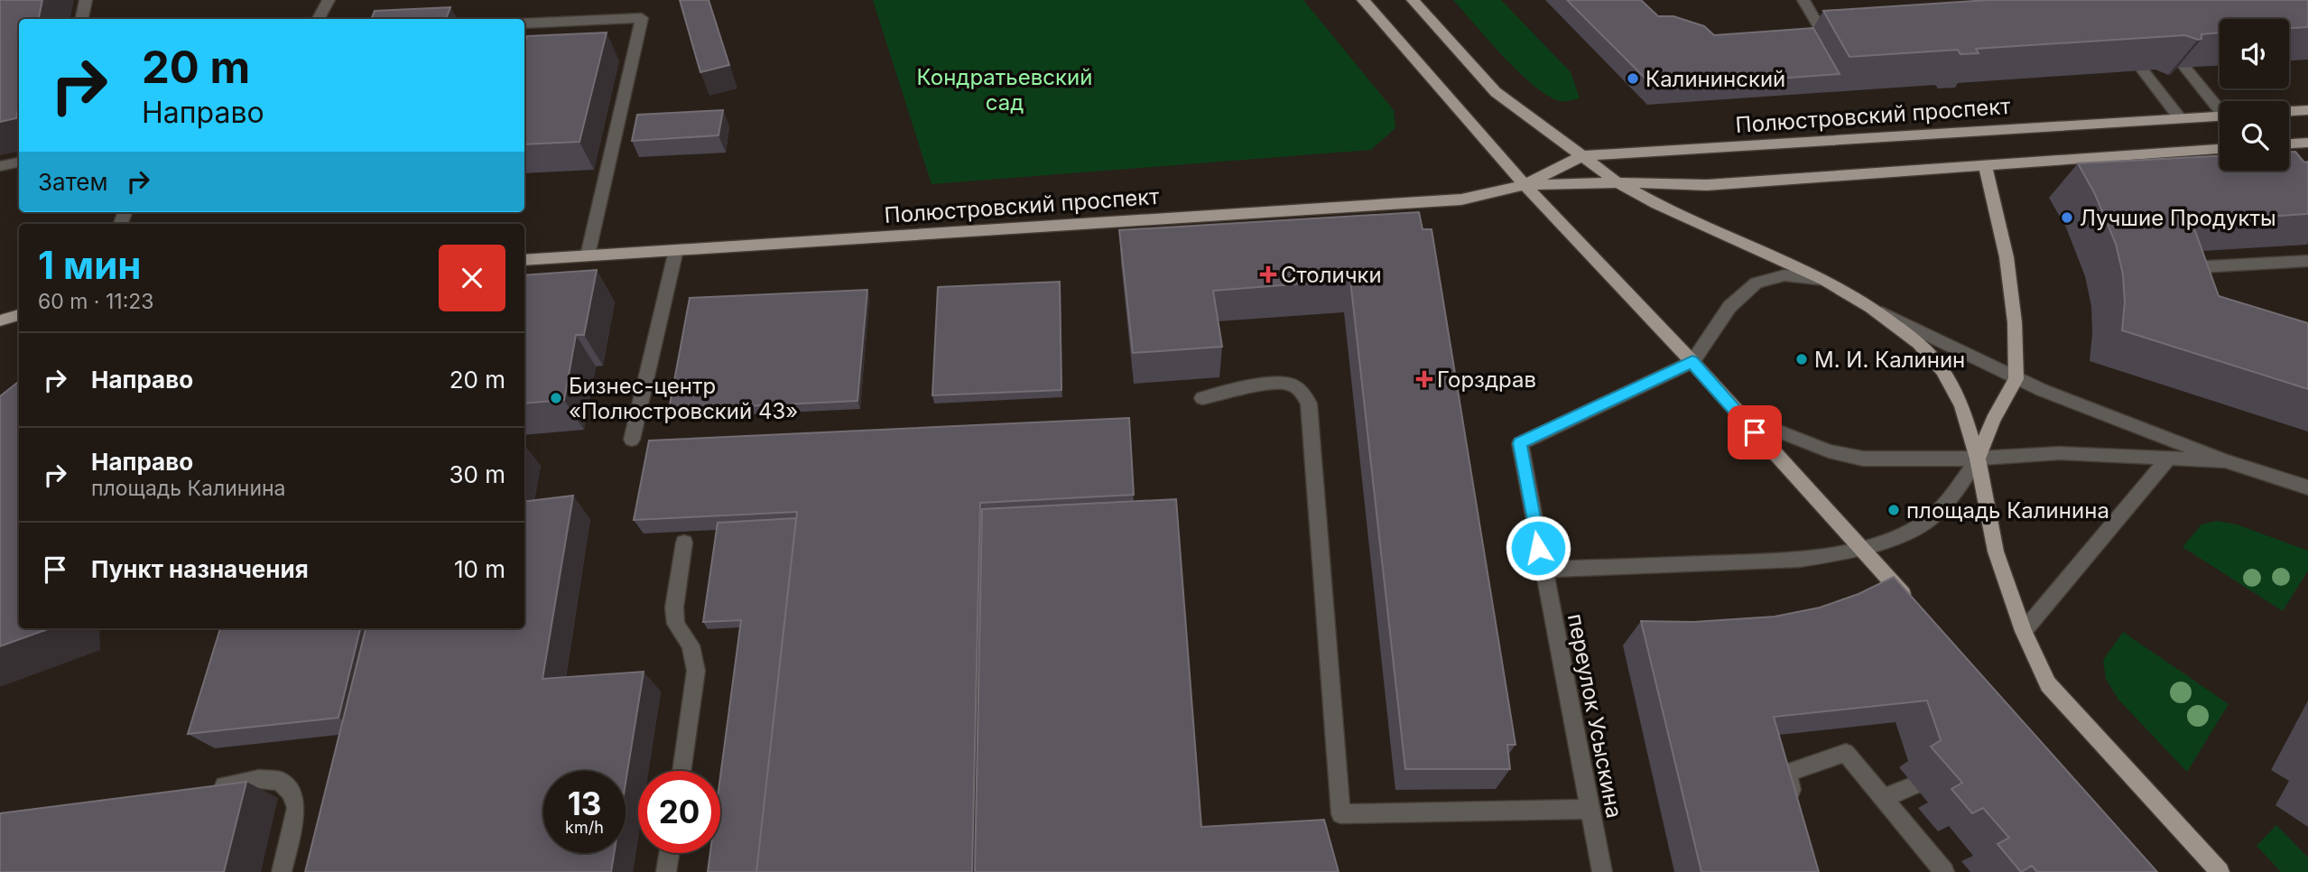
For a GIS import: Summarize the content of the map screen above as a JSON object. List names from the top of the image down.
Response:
{
  "streets": {
    "main road": ["Полюстровский проспект"],
    "street": ["переулок Усыскина"]
  },
  "parks": ["Кондратьевский сад"],
  "places": {
    "other": [
      "Калининский",
      "Лучшие Продукты",
      "М. И. Калинин",
      "Бизнес-центр «Полюстровский 43»",
      "площадь Калинина"
    ],
    "health": ["Столички", "Горздрав"]
  },
  "page": {
    "turn": ["20 m", "Направо"],
    "then": "Затем",
    "heading": ["1 мин", "60 m · 11:23"],
    "list": [
      {
        "name": "Направо",
        "value": "20 m"
      },
      {
        "name": "Направо",
        "note": "площадь Калинина",
        "value": "30 m"
      },
      {
        "name": "Пункт назначения",
        "value": "10 m"
      }
    ],
    "speed": "13 km/h",
    "limit": "20"
  }
}
